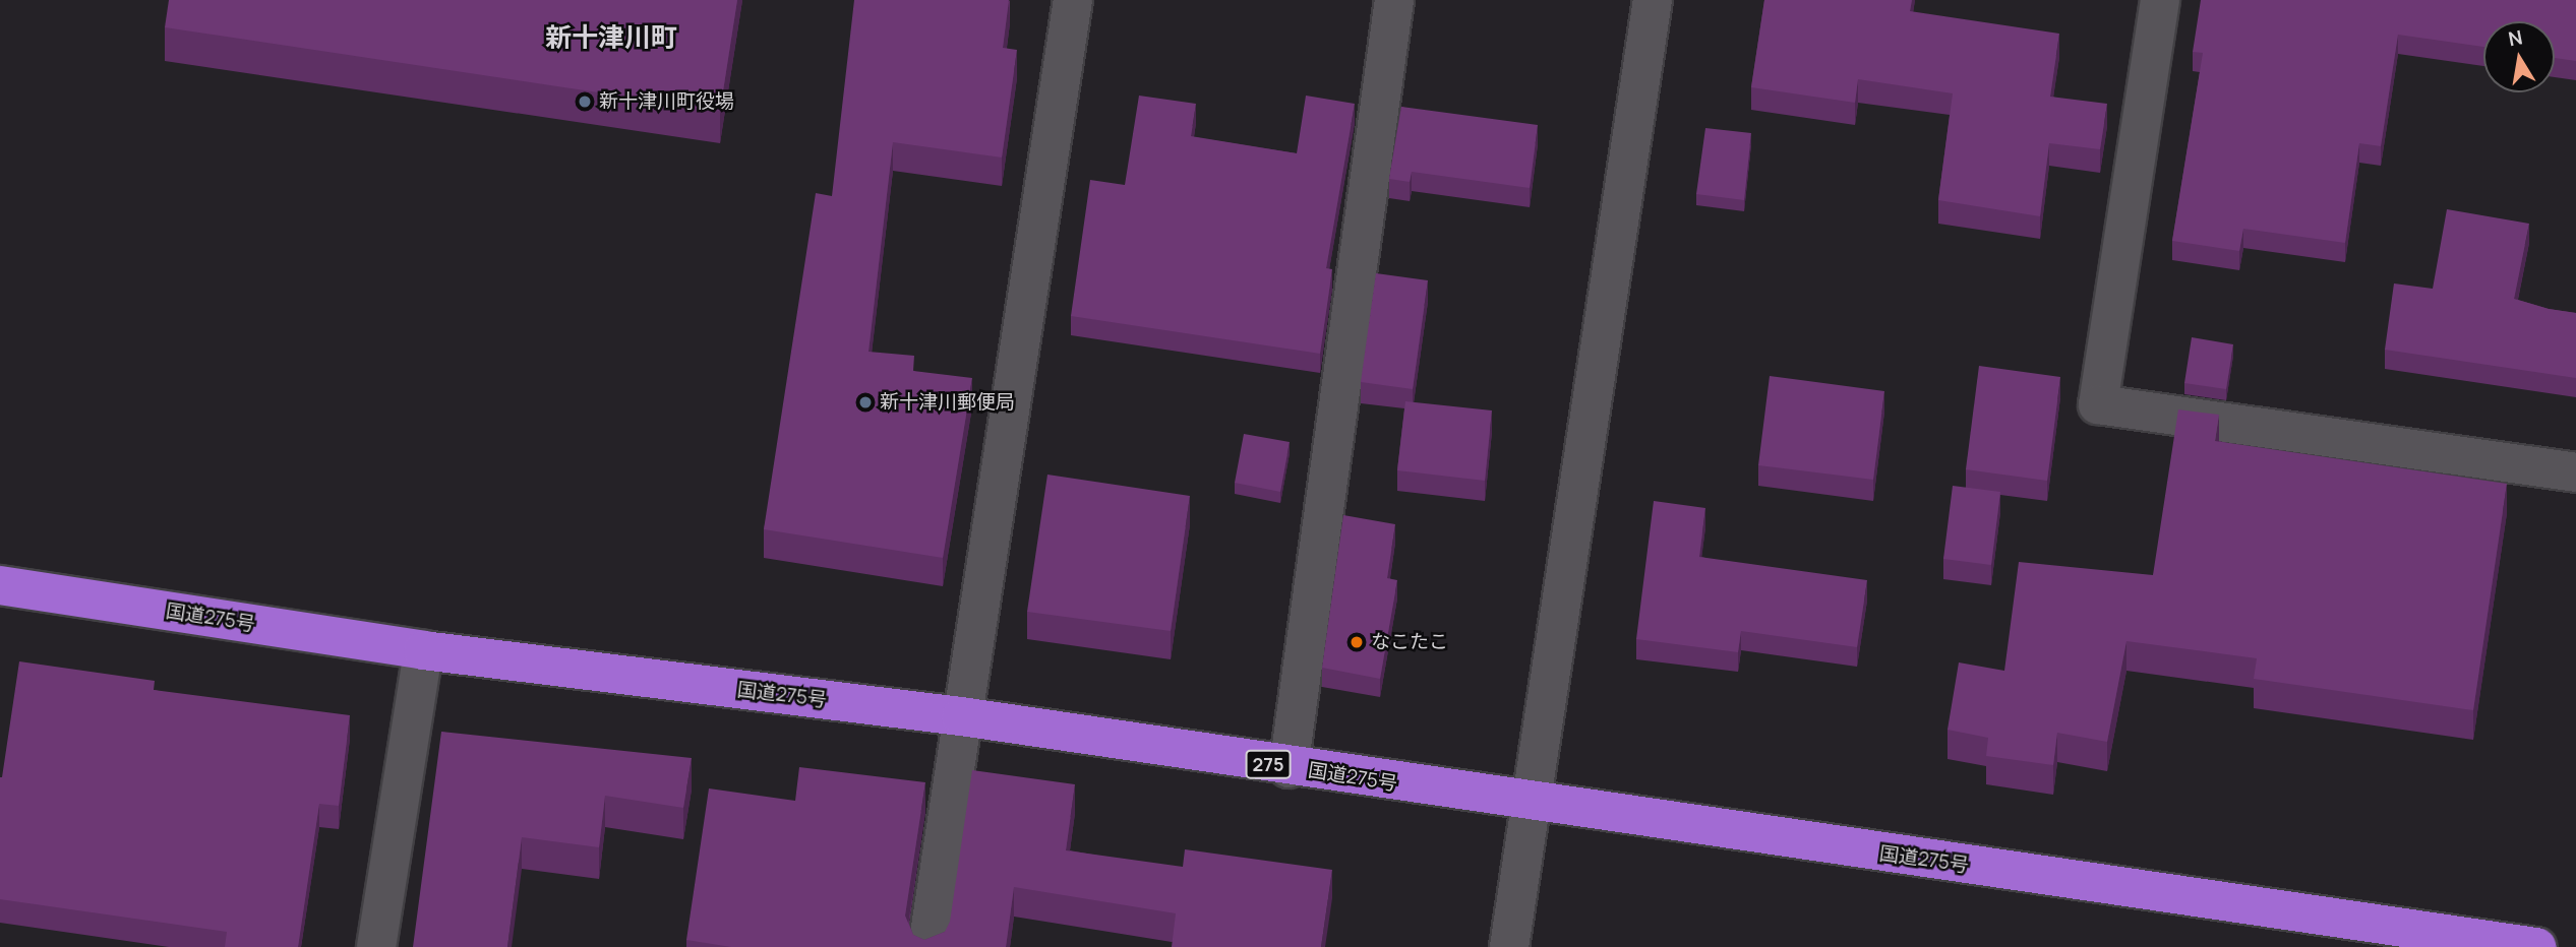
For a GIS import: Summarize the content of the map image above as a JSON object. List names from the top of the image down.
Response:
{
  "streets": {
    "highway": ["国道275号", "275"]
  },
  "districts": ["新十津川町"],
  "places": ["新十津川町役場", "新十津川郵便局", "なこたこ"],
  "north": "top"
}
